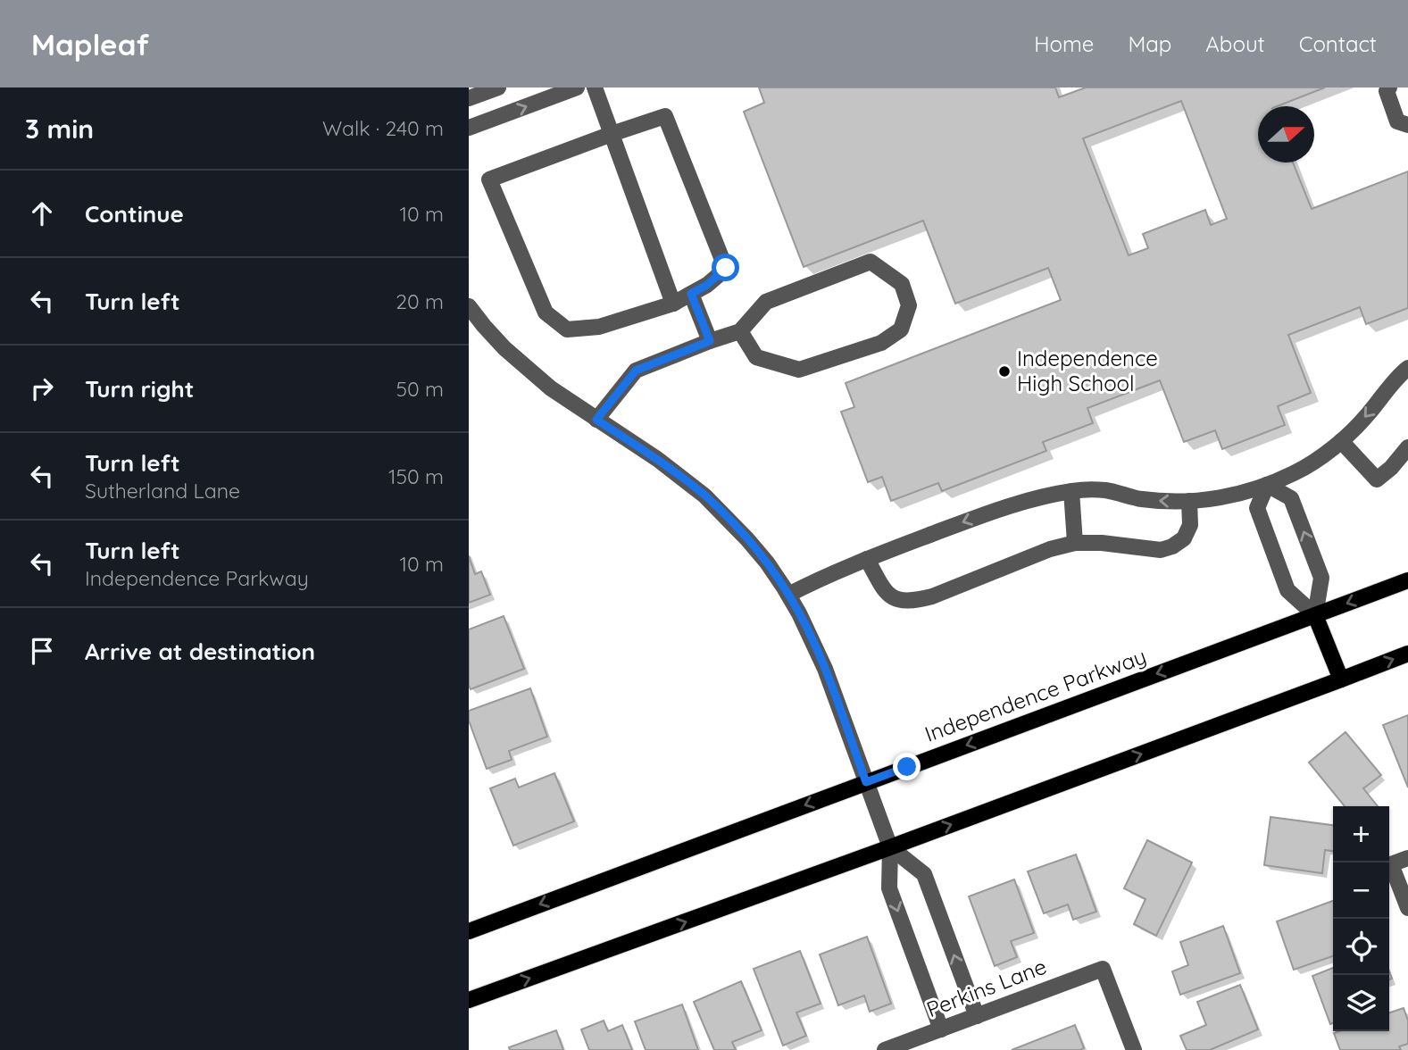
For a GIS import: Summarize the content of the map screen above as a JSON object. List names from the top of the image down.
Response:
{
  "streets": {
    "main road": ["Independence Parkway"],
    "street": ["Perkins Lane"]
  },
  "places": ["Independence High School"],
  "north": "right",
  "page": {
    "header": "Mapleaf",
    "nav": [
      "Home",
      "Map",
      "About",
      "Contact"
    ],
    "heading": ["3 min", "Walk · 240 m"],
    "list": [
      ["Continue", "10 m"],
      ["Turn left", "20 m"],
      ["Turn right", "50 m"],
      ["Turn left", "Sutherland Lane", "150 m"],
      ["Turn left", "Independence Parkway", "10 m"],
      "Arrive at destination"
    ],
    "map_buttons": ["+", "−"]
  }
}
